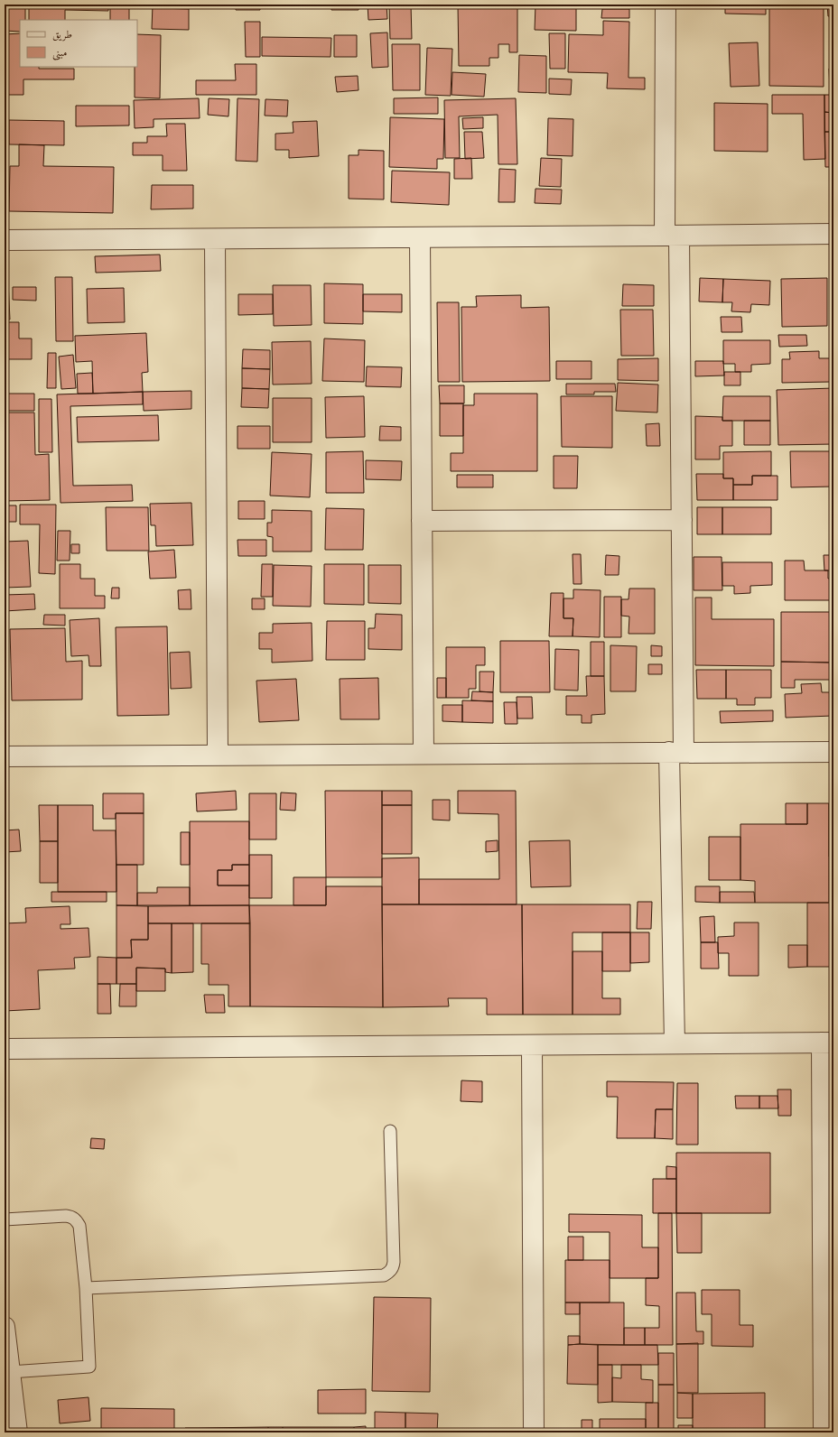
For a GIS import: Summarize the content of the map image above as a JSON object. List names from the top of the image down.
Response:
{
  "legend": ["طريق", "مبنى"]
}
